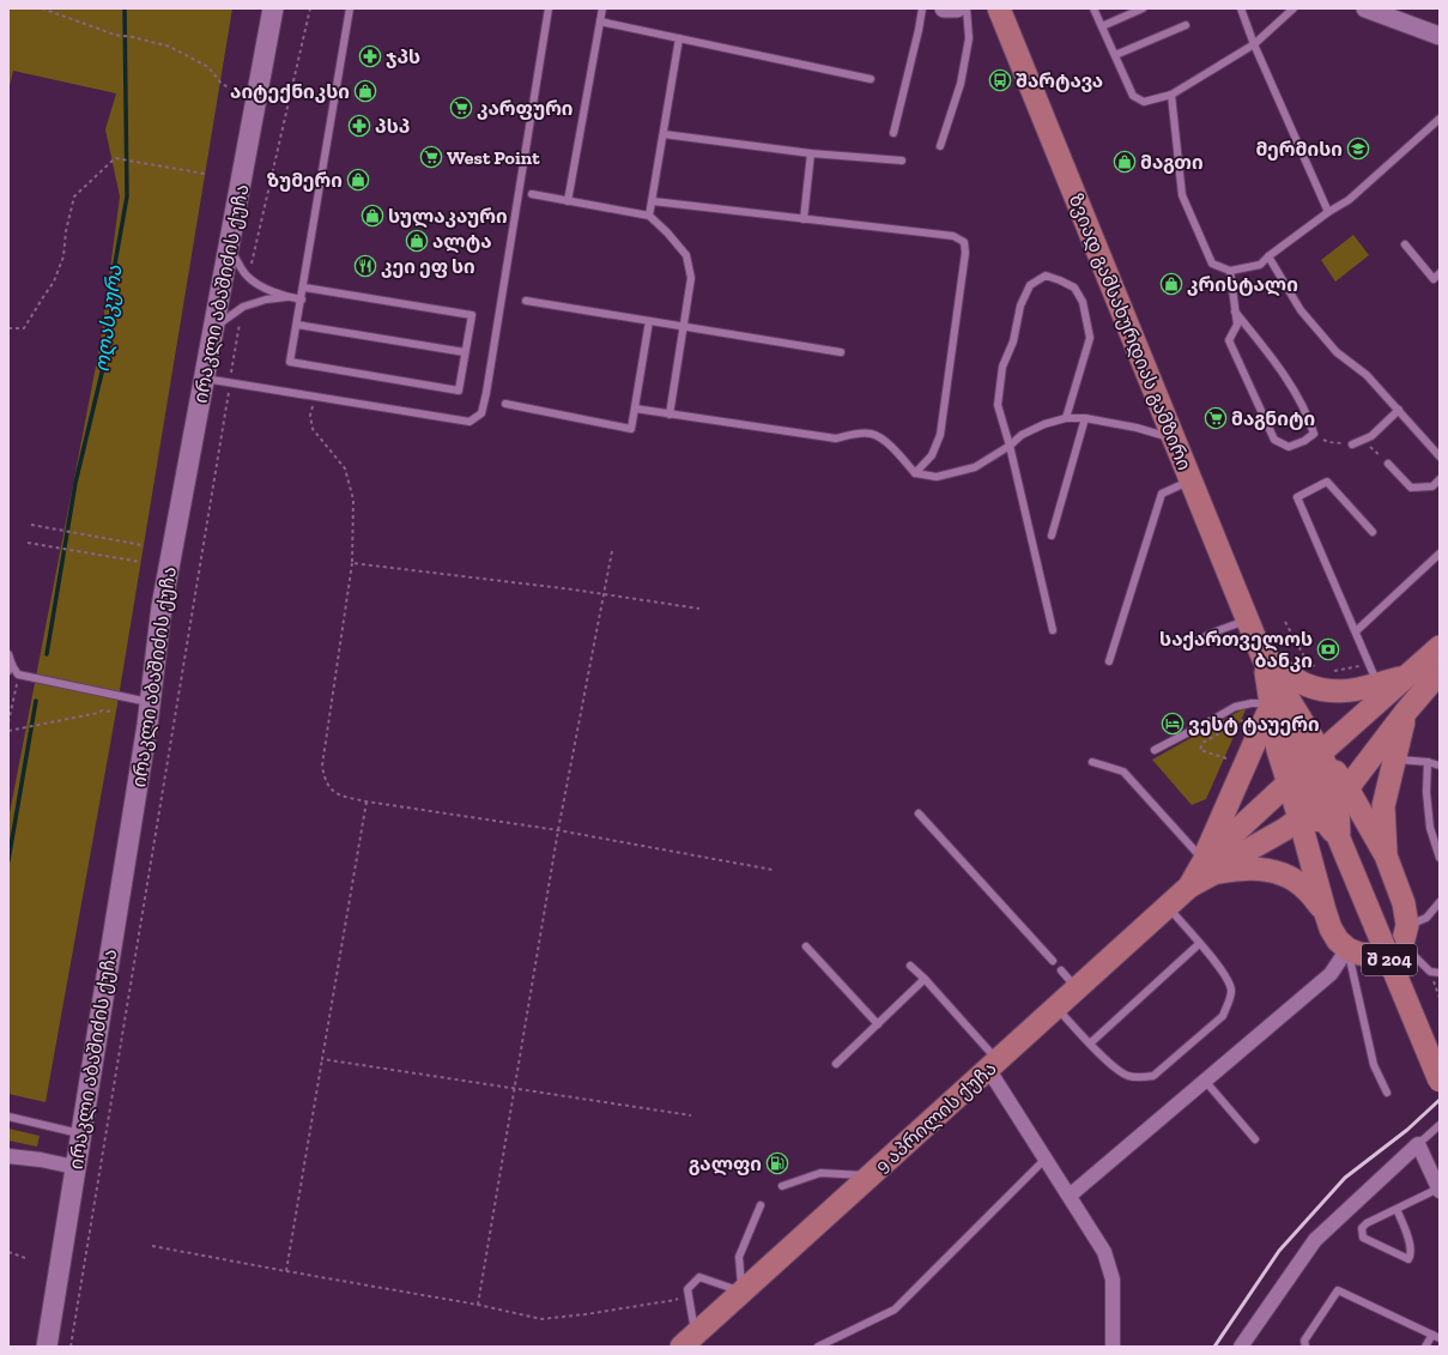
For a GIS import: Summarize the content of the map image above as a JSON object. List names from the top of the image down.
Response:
{
  "streets": {
    "main road": [
      "ირაკლი აბაშიძის ქუჩა",
      "ზვიად გამსახურდიას გამზირი",
      "შ 204",
      "9 აპრილის ქუჩა"
    ]
  },
  "water": ["ოღასკურა"],
  "places": {
    "pharmacy": ["ჯპს", "პსპ"],
    "bus stop": ["შარტავა"],
    "shop": [
      "აიტექნიკსი",
      "მაგთი",
      "ზუმერი",
      "სულაკაური",
      "ალტა",
      "კრისტალი"
    ],
    "supermarket": ["კარფური", "West Point", "მაგნიტი"],
    "school or university": ["მერმისი"],
    "restaurant": ["კეი ეფ სი"],
    "bank": ["საქართველოს ბანკი"],
    "hotel": ["ვესტ ტაუერი"],
    "fuel station": ["გალფი"]
  }
}
